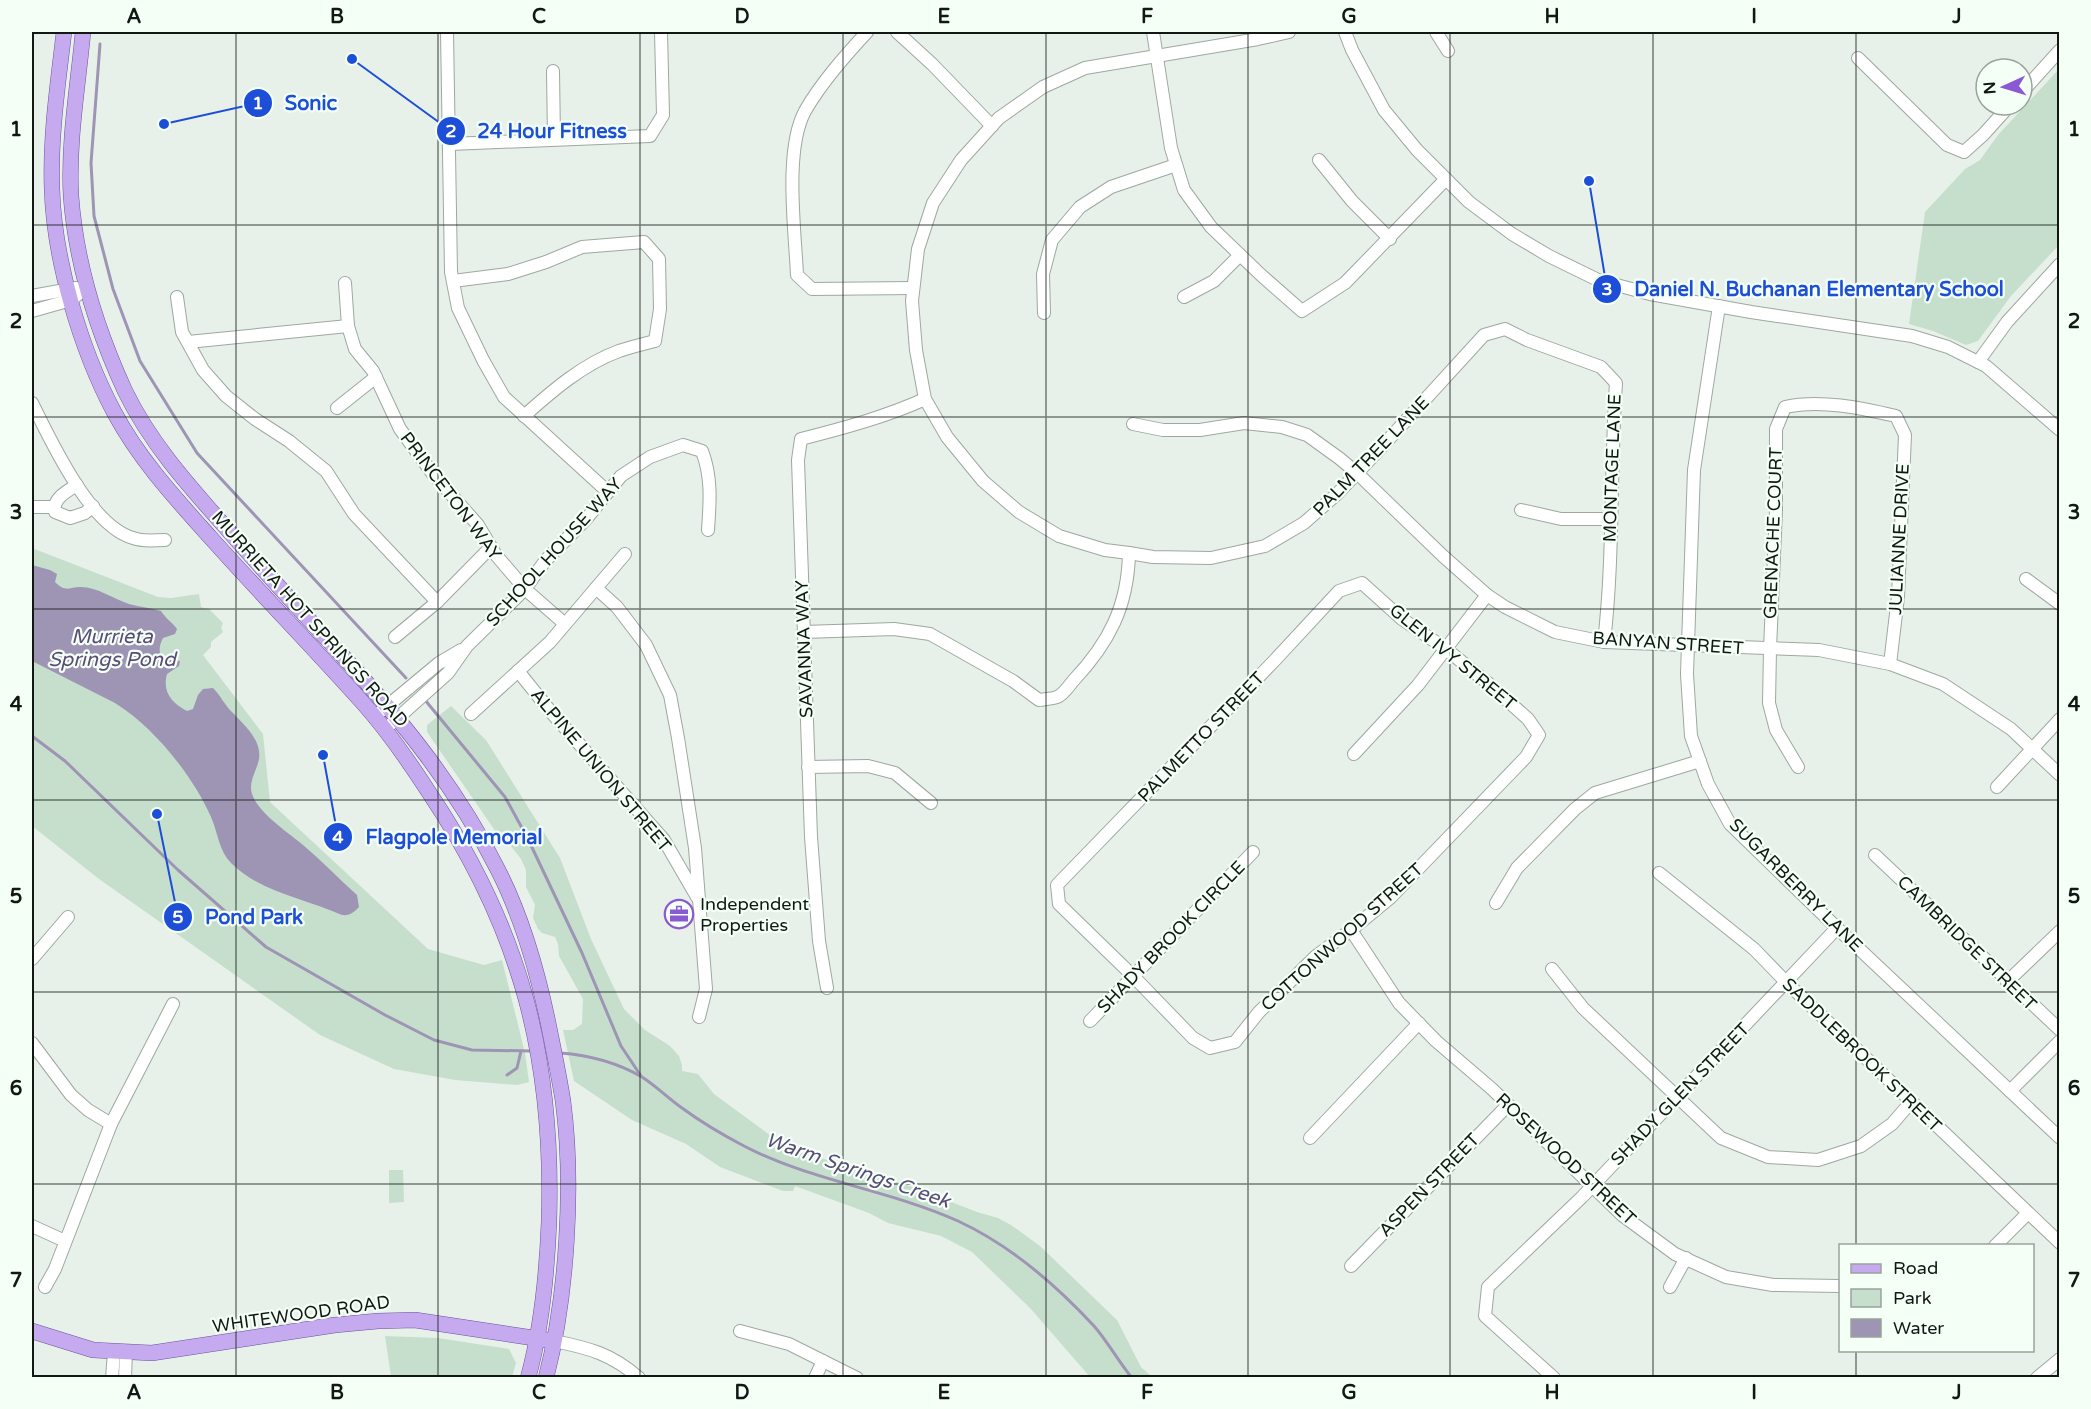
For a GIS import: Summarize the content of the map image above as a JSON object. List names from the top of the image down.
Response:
{
  "streets": {
    "main road": ["MURRIETA HOT SPRINGS ROAD", "WHITEWOOD ROAD"],
    "street": [
      "PALM TREE LANE",
      "MONTAGE LANE",
      "PRINCETON WAY",
      "GRENACHE COURT",
      "JULIANNE DRIVE",
      "SCHOOL HOUSE WAY",
      "BANYAN STREET",
      "SAVANNA WAY",
      "GLEN IVY STREET",
      "PALMETTO STREET",
      "ALPINE UNION STREET",
      "SUGARBERRY LANE",
      "SHADY BROOK CIRCLE",
      "COTTONWOOD STREET",
      "CAMBRIDGE STREET",
      "SADDLEBROOK STREET",
      "SHADY GLEN STREET",
      "ROSEWOOD STREET",
      "ASPEN STREET"
    ]
  },
  "crossings": [
    ["PALM TREE LANE", "MONTAGE LANE"],
    ["PALM TREE LANE", "BANYAN STREET"],
    ["PALM TREE LANE", "SAVANNA WAY"],
    ["MONTAGE LANE", "BANYAN STREET"],
    ["PRINCETON WAY", "SCHOOL HOUSE WAY"],
    ["GRENACHE COURT", "JULIANNE DRIVE"],
    ["GRENACHE COURT", "BANYAN STREET"],
    ["JULIANNE DRIVE", "BANYAN STREET"],
    ["SCHOOL HOUSE WAY", "MURRIETA HOT SPRINGS ROAD"],
    ["MURRIETA HOT SPRINGS ROAD", "WHITEWOOD ROAD"],
    ["BANYAN STREET", "SUGARBERRY LANE"],
    ["GLEN IVY STREET", "PALMETTO STREET"],
    ["GLEN IVY STREET", "COTTONWOOD STREET"],
    ["PALMETTO STREET", "SHADY BROOK CIRCLE"],
    ["PALMETTO STREET", "COTTONWOOD STREET"],
    ["SUGARBERRY LANE", "SHADY GLEN STREET"],
    ["SHADY BROOK CIRCLE", "COTTONWOOD STREET"],
    ["COTTONWOOD STREET", "ROSEWOOD STREET"],
    ["SADDLEBROOK STREET", "SHADY GLEN STREET"],
    ["SHADY GLEN STREET", "ROSEWOOD STREET"],
    ["ROSEWOOD STREET", "ASPEN STREET"]
  ],
  "water": ["Murrieta Springs Pond", "Warm Springs Creek"],
  "places": {
    "other": [
      "24 Hour Fitness",
      "Sonic",
      "Daniel N. Buchanan Elementary School",
      "Flagpole Memorial",
      "Pond Park"
    ],
    "office": ["Independent Properties"]
  },
  "legend": ["Road", "Park", "Water"],
  "north": "left",
  "grid": {
    "columns": [
      "A",
      "B",
      "C",
      "D",
      "E",
      "F",
      "G",
      "H",
      "I",
      "J"
    ],
    "rows": [
      "1",
      "2",
      "3",
      "4",
      "5",
      "6",
      "7"
    ]
  }
}
